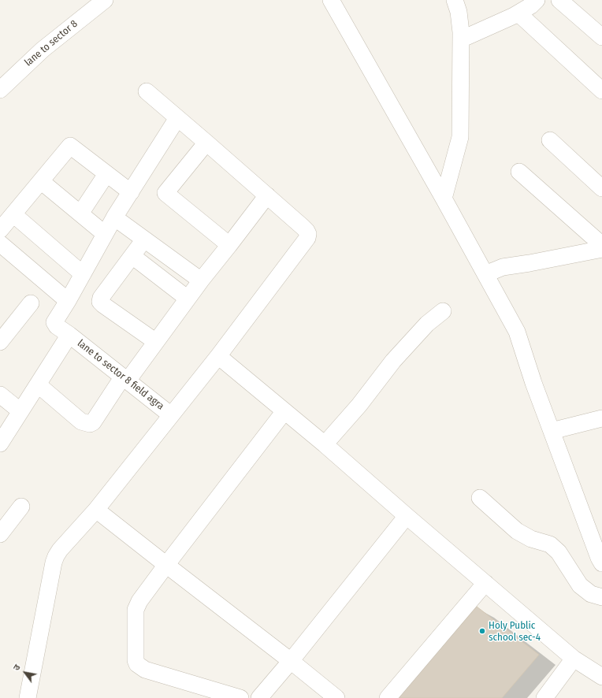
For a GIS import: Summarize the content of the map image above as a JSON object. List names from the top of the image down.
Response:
{
  "streets": {
    "street": ["lane to sector 8", "lane to sector 8 field agra"]
  },
  "places": ["Holy Public school sec-4"],
  "north": "top left"
}
